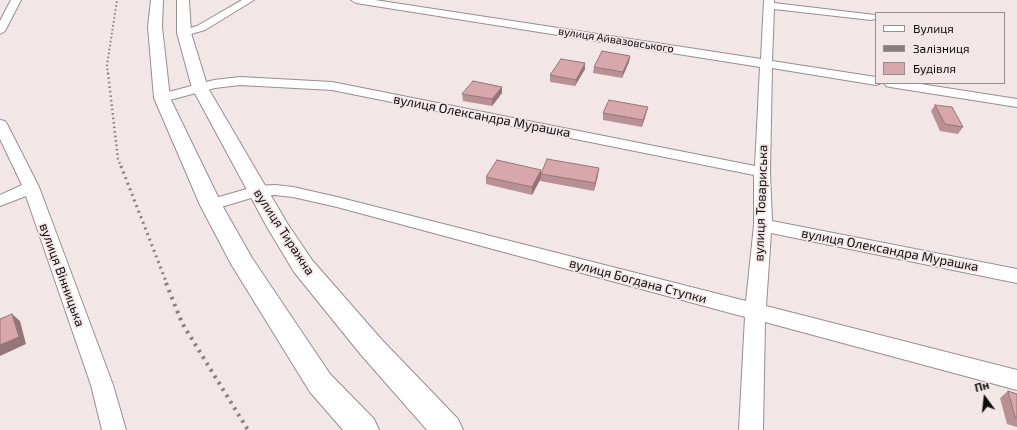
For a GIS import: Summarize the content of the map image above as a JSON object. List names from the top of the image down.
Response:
{
  "streets": {
    "main road": ["вулиця Тиражна"],
    "street": [
      "вулиця Айвазовського",
      "вулиця Олександра Мурашка",
      "вулиця Товариська",
      "вулиця Вінницька",
      "вулиця Богдана Ступки"
    ]
  },
  "crossings": [
    ["вулиця Айвазовського", "вулиця Товариська"],
    ["вулиця Олександра Мурашка", "вулиця Товариська"],
    ["вулиця Олександра Мурашка", "вулиця Тиражна"],
    ["вулиця Товариська", "вулиця Богдана Ступки"],
    ["вулиця Тиражна", "вулиця Богдана Ступки"]
  ],
  "legend": ["Вулиця", "Залізниця", "Будівля"],
  "north": "top"
}
